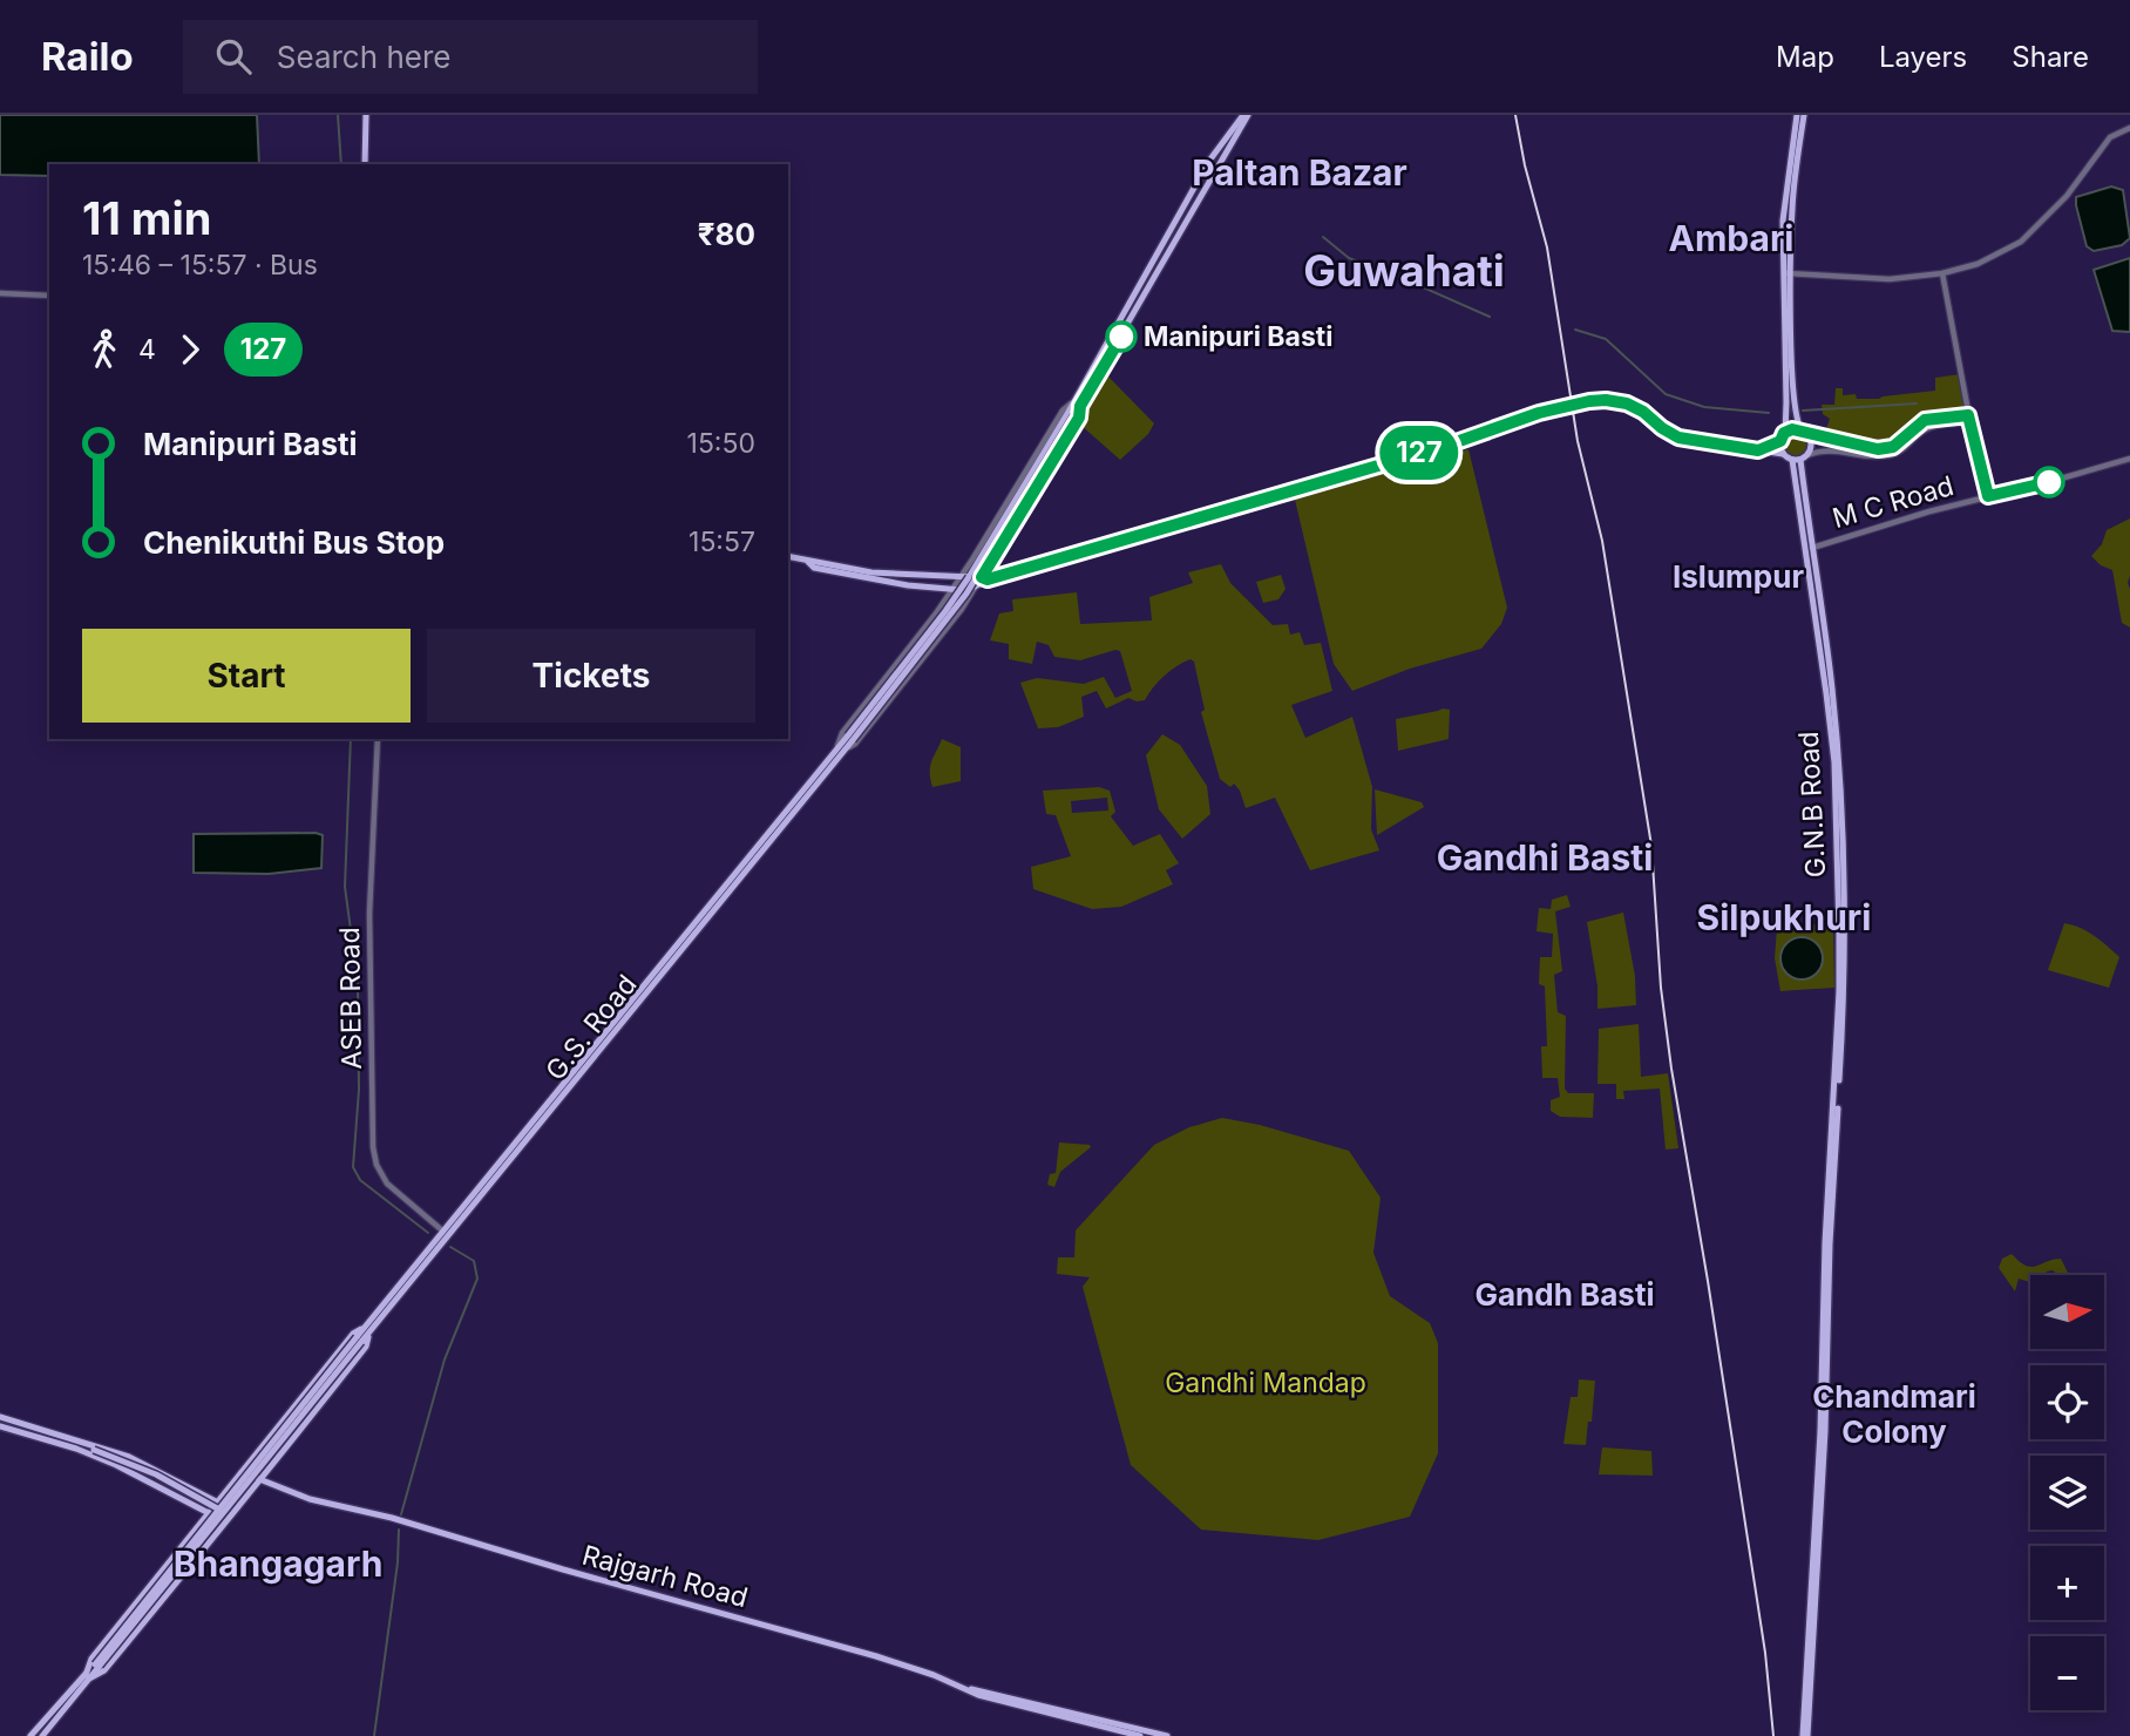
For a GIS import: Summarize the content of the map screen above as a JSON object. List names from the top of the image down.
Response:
{
  "streets": {
    "main road": ["G.N.B Road", "G.S. Road", "Rajgarh Road"],
    "street": ["M C Road", "ASEB Road"]
  },
  "crossings": [
    ["M C Road", "G.N.B Road"],
    ["ASEB Road", "G.S. Road"]
  ],
  "districts": [
    "Paltan Bazar",
    "Ambari",
    "Guwahati",
    "Islumpur",
    "Gandhi Basti",
    "Silpukhuri",
    "Gandh Basti",
    "Chandmari Colony",
    "Bhangagarh"
  ],
  "parks": ["Gandhi Mandap"],
  "places": ["Manipuri Basti"],
  "lines": ["bus line 127"],
  "north": "right",
  "page": {
    "header": "Railo",
    "search": "Search here",
    "nav": ["Map", "Layers", "Share"],
    "on_map": "127",
    "heading": ["11 min", "15:46 – 15:57 · Bus", "₹80"],
    "legs": ["4", "127"],
    "list": [
      {
        "name": "Manipuri Basti",
        "value": "15:50"
      },
      {
        "name": "Chenikuthi Bus Stop",
        "value": "15:57"
      }
    ],
    "buttons": ["Start", "Tickets"],
    "map_buttons": ["+", "−"]
  }
}
